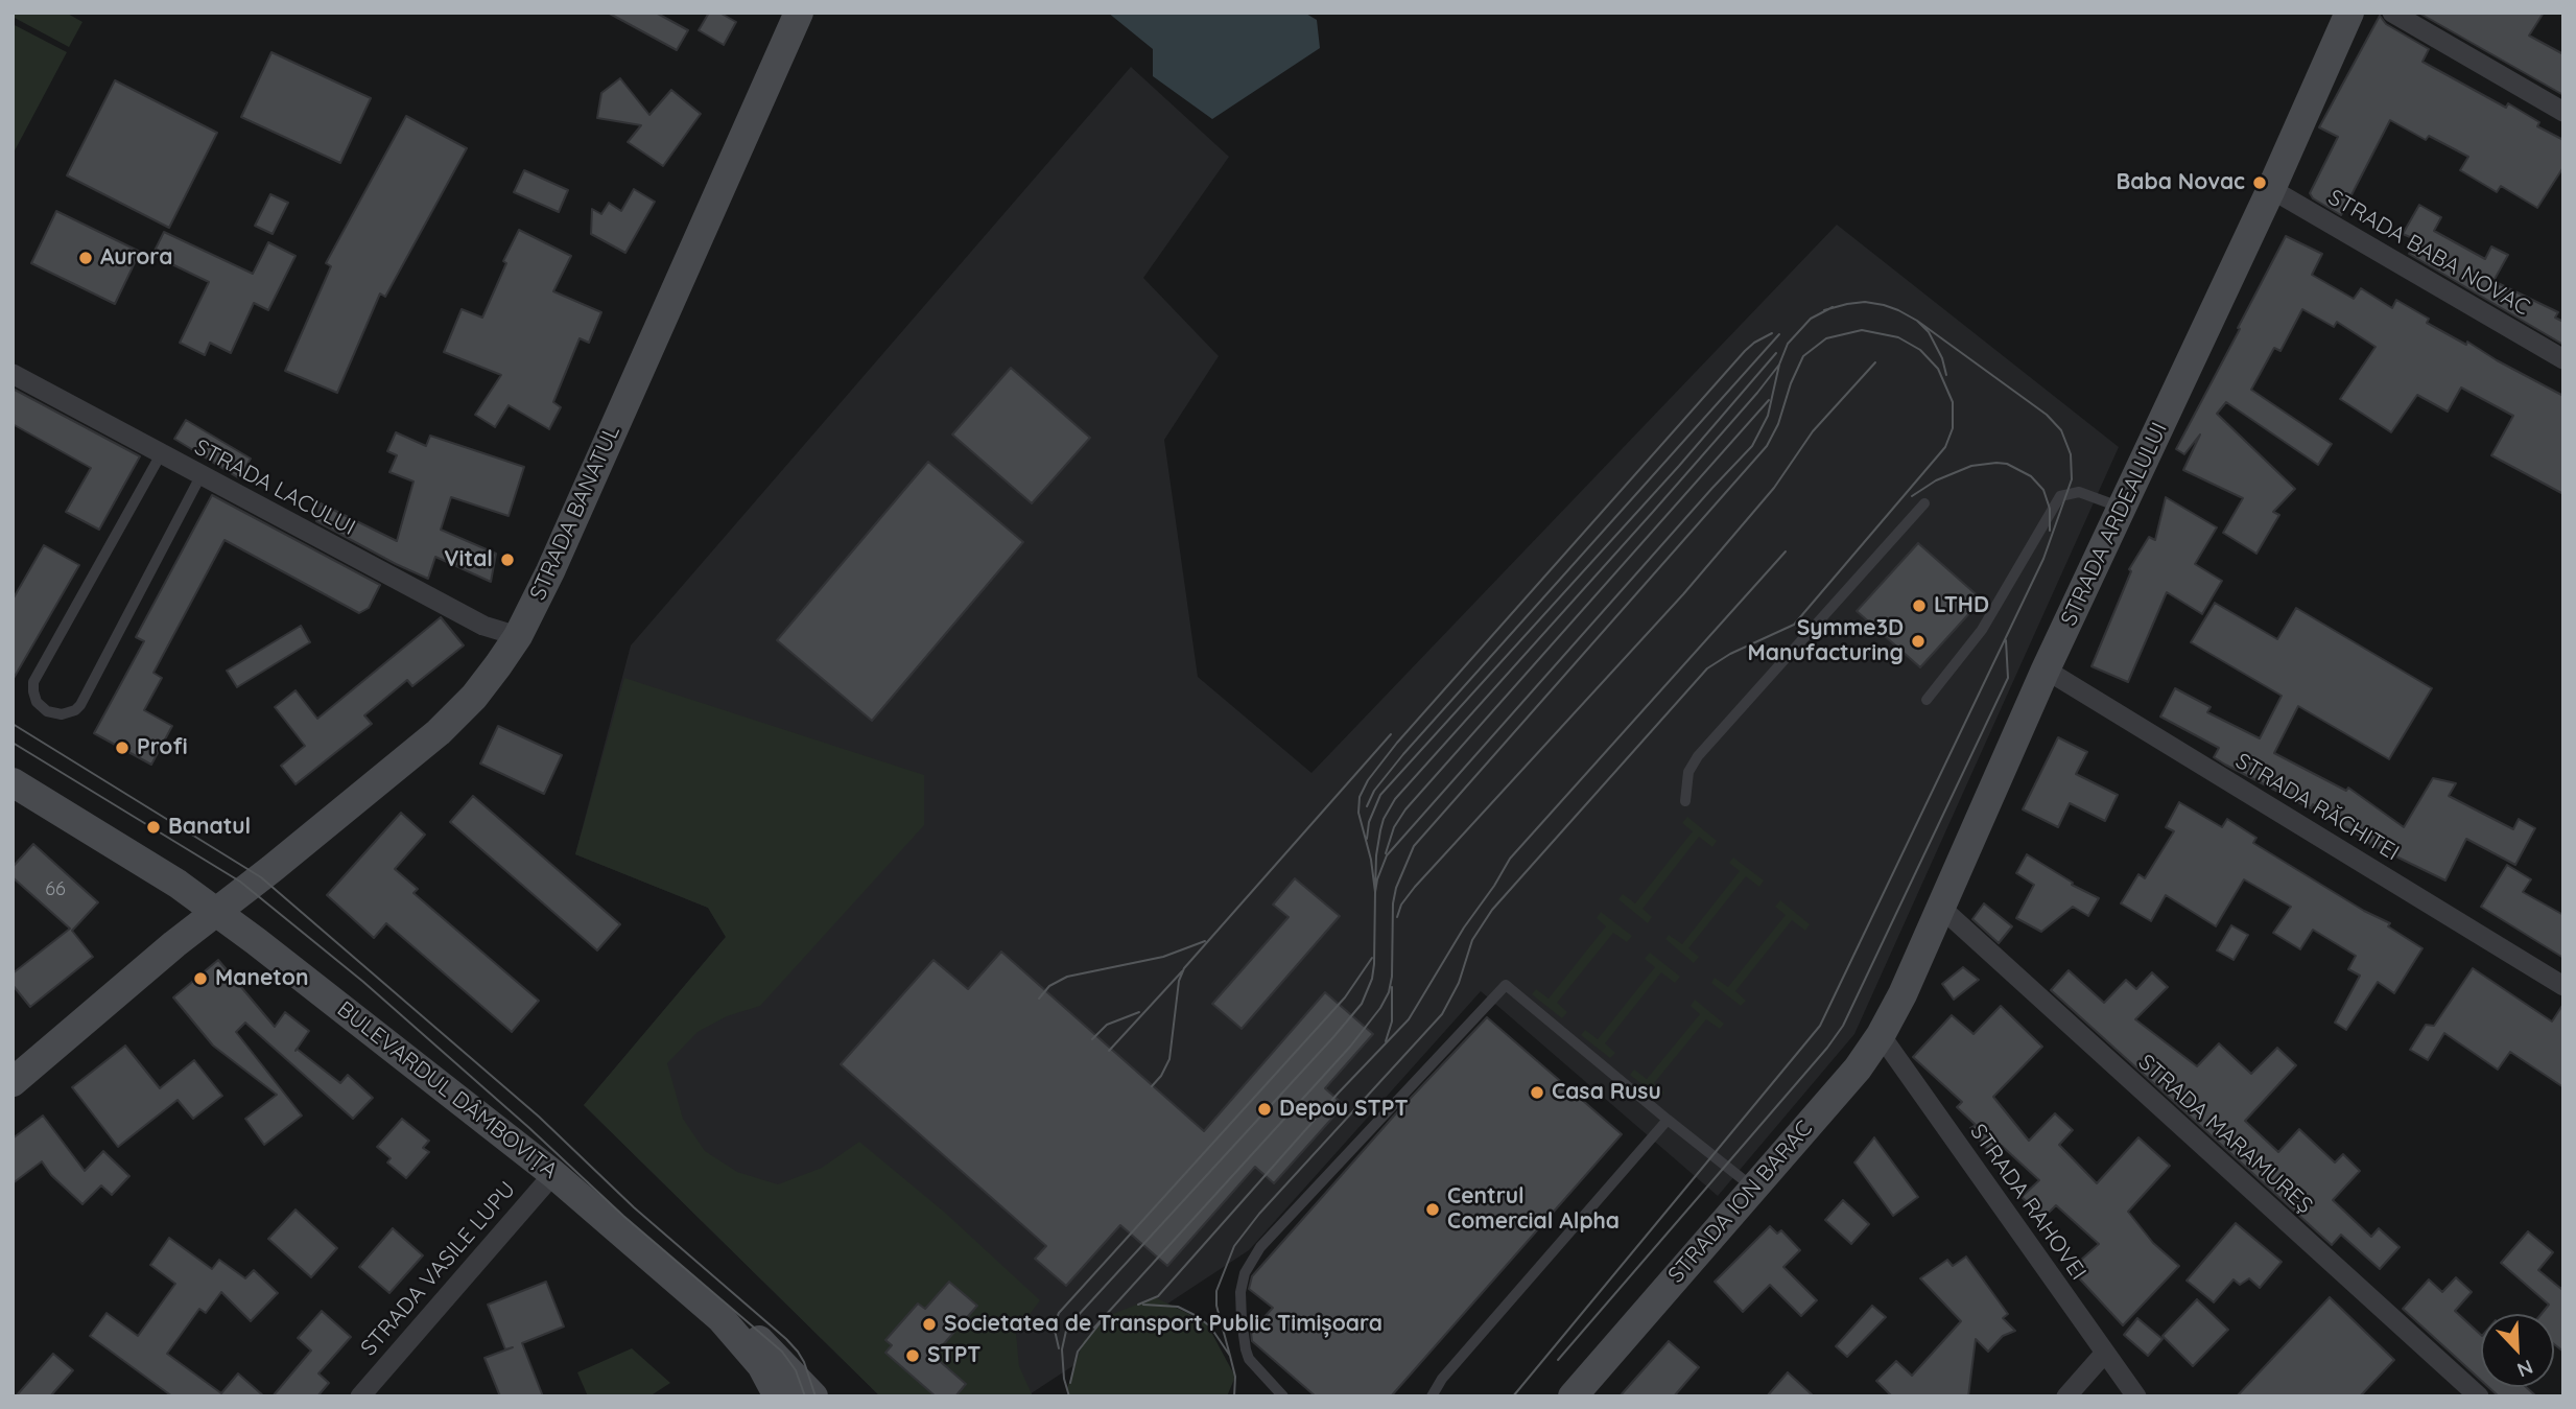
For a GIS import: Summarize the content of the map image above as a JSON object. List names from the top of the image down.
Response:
{
  "streets": {
    "street": [
      "STRADA BABA NOVAC",
      "STRADA LACULUI",
      "STRADA BANATUL",
      "STRADA ARDEALULUI",
      "STRADA RĂCHITEI",
      "BULEVARDUL DÂMBOVIȚA",
      "STRADA MARAMUREȘ",
      "STRADA ION BARAC",
      "STRADA RAHOVEI",
      "STRADA VASILE LUPU"
    ]
  },
  "crossings": [
    ["STRADA BABA NOVAC", "STRADA ARDEALULUI"],
    ["STRADA LACULUI", "STRADA BANATUL"],
    ["STRADA BANATUL", "BULEVARDUL DÂMBOVIȚA"],
    ["STRADA ARDEALULUI", "STRADA RĂCHITEI"],
    ["STRADA ARDEALULUI", "STRADA MARAMUREȘ"],
    ["STRADA ARDEALULUI", "STRADA ION BARAC"],
    ["STRADA ARDEALULUI", "STRADA RAHOVEI"],
    ["BULEVARDUL DÂMBOVIȚA", "STRADA VASILE LUPU"],
    ["STRADA ION BARAC", "STRADA RAHOVEI"]
  ],
  "places": [
    "Baba Novac",
    "Aurora",
    "Vital",
    "LTHD",
    "Symme3D Manufacturing",
    "Profi",
    "Banatul",
    "Maneton",
    "Casa Rusu",
    "Depou STPT",
    "Centrul Comercial Alpha",
    "Societatea de Transport Public Timișoara",
    "STPT"
  ],
  "house_numbers": ["66"],
  "north": "bottom right"
}
